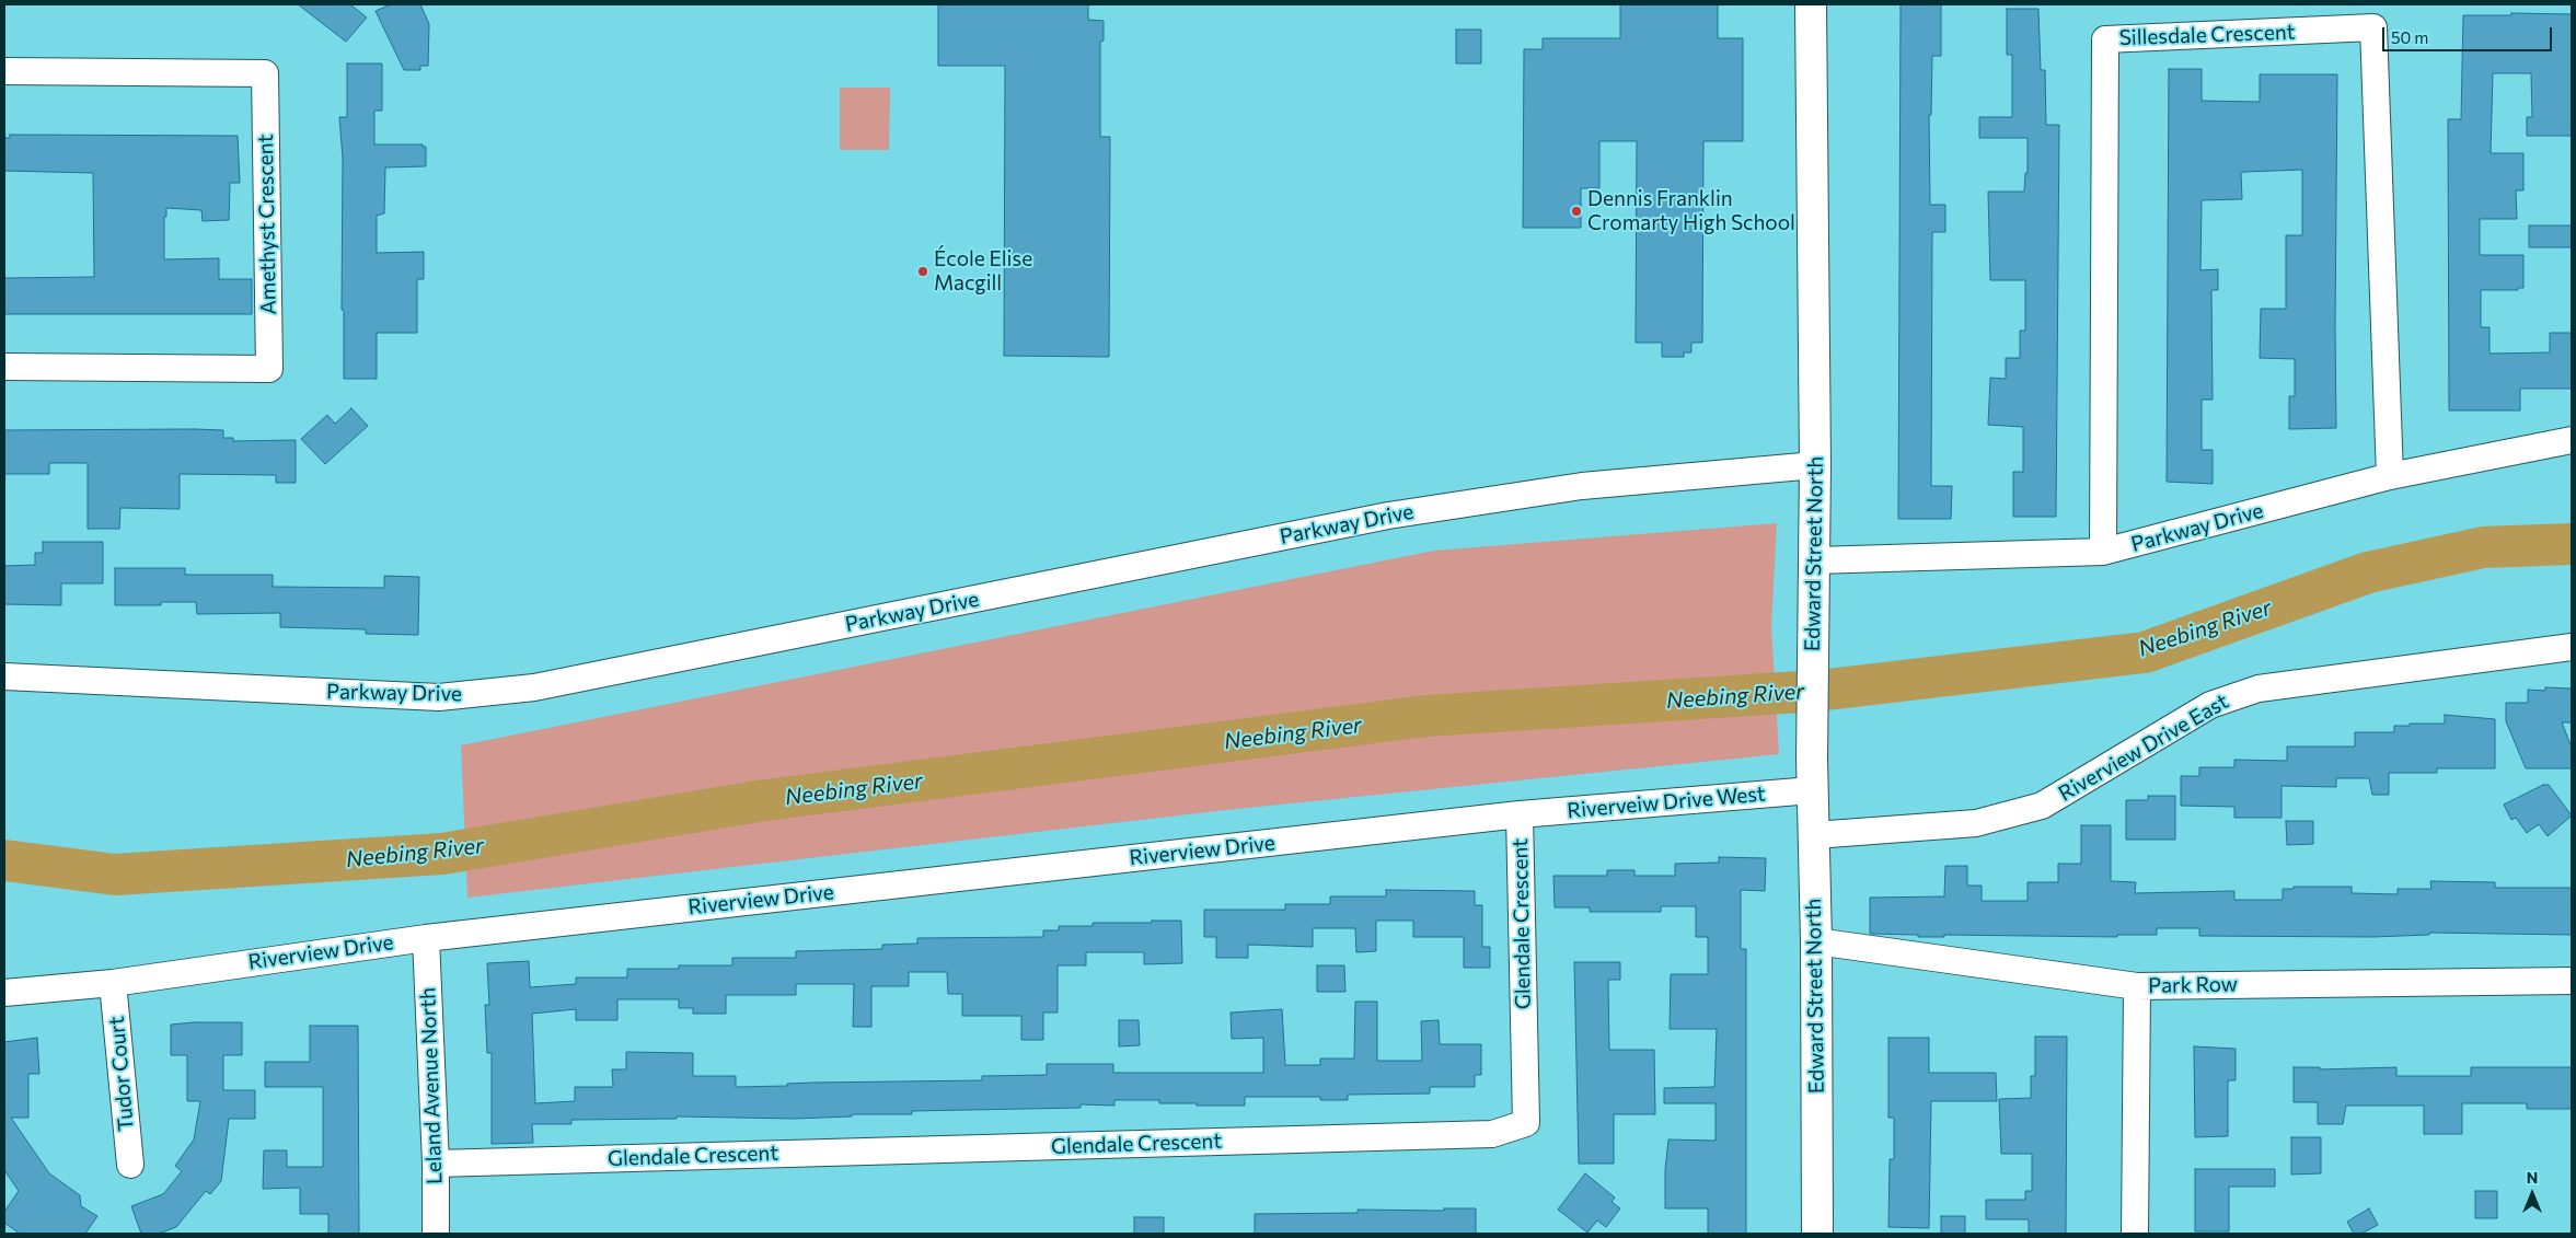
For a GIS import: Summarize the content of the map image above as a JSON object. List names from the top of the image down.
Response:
{
  "streets": {
    "main road": ["Edward Street North"],
    "street": [
      "Sillesdale Crescent",
      "Amethyst Crescent",
      "Parkway Drive",
      "Riverview Drive East",
      "Riverveiw Drive West",
      "Riverview Drive",
      "Glendale Crescent",
      "Park Row",
      "Tudor Court",
      "Leland Avenue North"
    ]
  },
  "crossings": [
    ["Sillesdale Crescent", "Parkway Drive"],
    ["Parkway Drive", "Edward Street North"],
    ["Edward Street North", "Riverview Drive East"],
    ["Edward Street North", "Riverveiw Drive West"],
    ["Edward Street North", "Park Row"],
    ["Riverveiw Drive West", "Riverview Drive"],
    ["Riverveiw Drive West", "Glendale Crescent"],
    ["Riverview Drive", "Glendale Crescent"],
    ["Riverview Drive", "Tudor Court"],
    ["Riverview Drive", "Leland Avenue North"],
    ["Glendale Crescent", "Leland Avenue North"]
  ],
  "water": ["Neebing River"],
  "places": ["Dennis Franklin Cromarty High School", "École Elise Macgill"],
  "scale_bar": "50 m",
  "north": "top"
}
